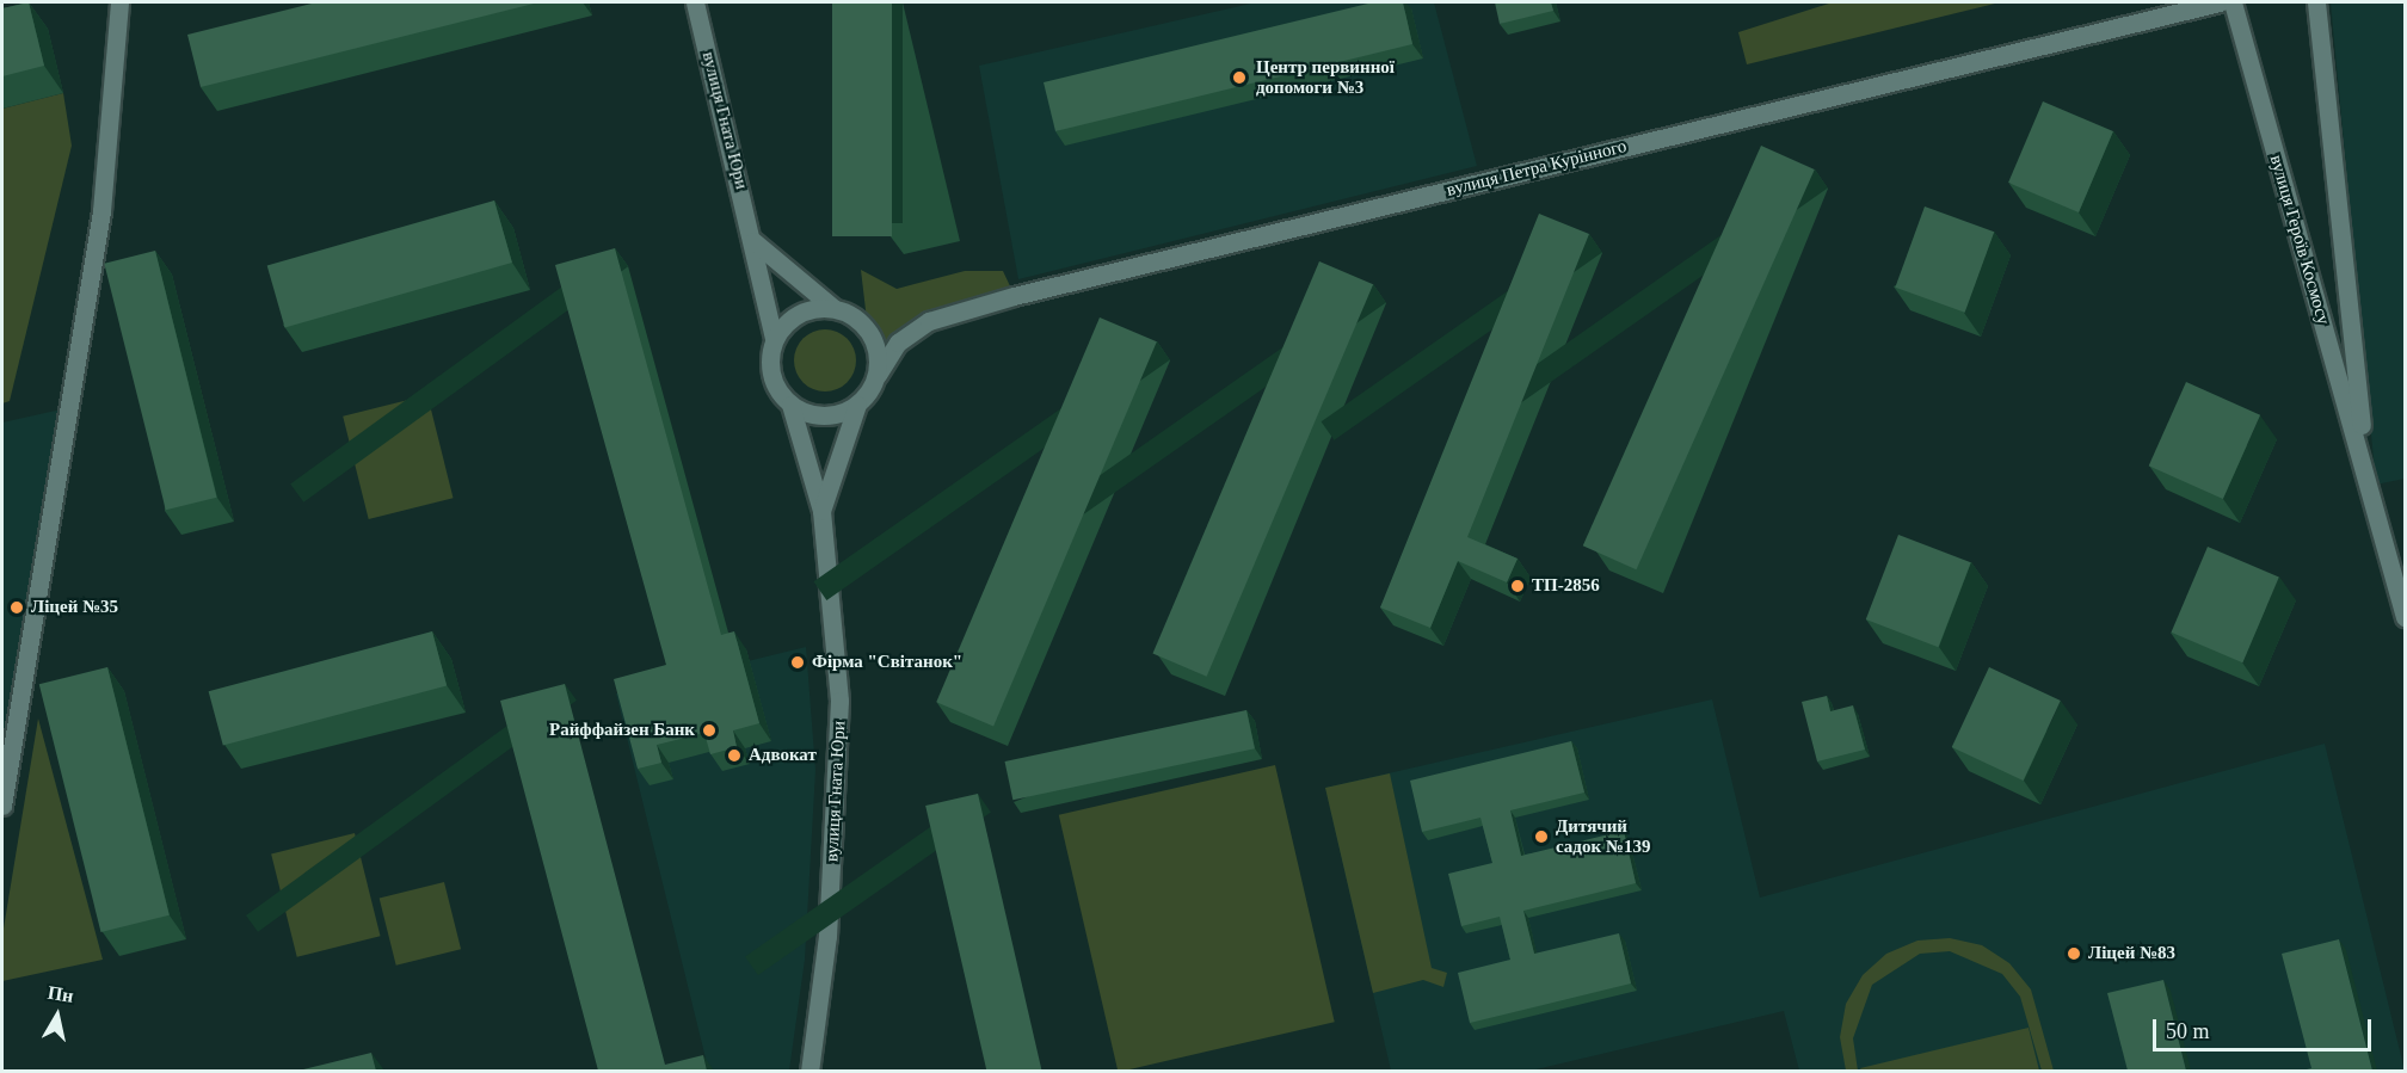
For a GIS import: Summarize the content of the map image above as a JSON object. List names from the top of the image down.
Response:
{
  "streets": {
    "street": ["вулиця Гната Юри", "вулиця Петра Курінного", "вулиця Героїв Космосу"]
  },
  "crossings": [
    ["вулиця Гната Юри", "вулиця Петра Курінного"]
  ],
  "places": [
    "Центр первинної допомоги №3",
    "ТП-2856",
    "Ліцей №35",
    "Фірма \"Світанок\"",
    "Райффайзен Банк",
    "Адвокат",
    "Дитячий садок №139",
    "Ліцей №83"
  ],
  "scale_bar": "50 m",
  "north": "top"
}
